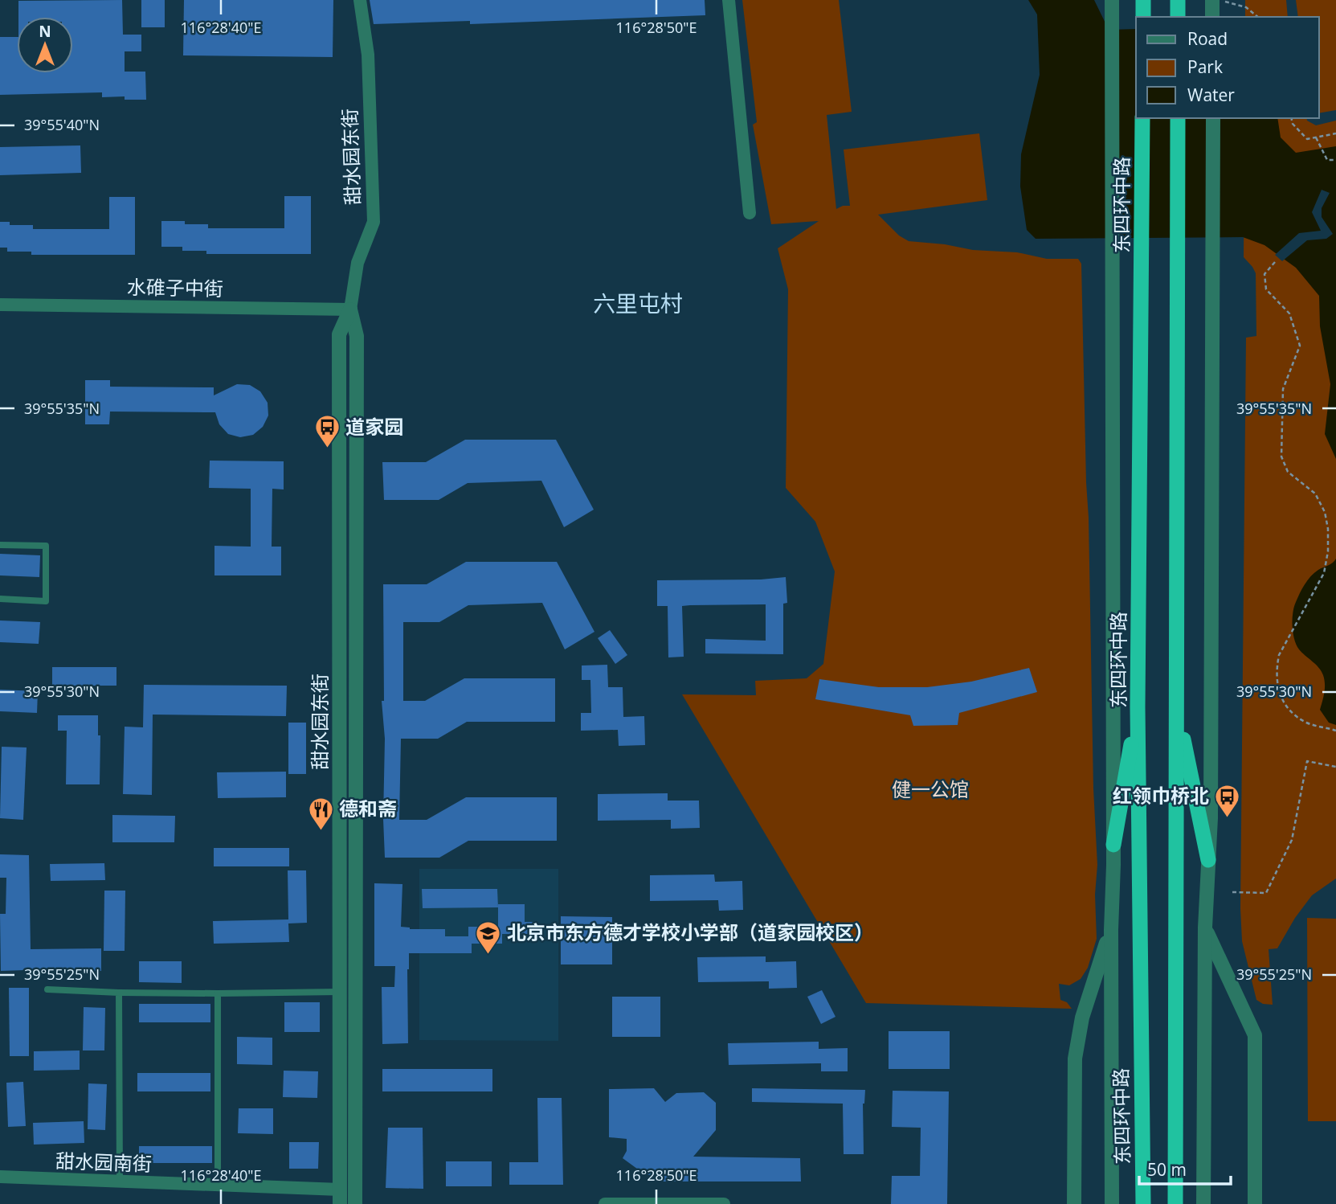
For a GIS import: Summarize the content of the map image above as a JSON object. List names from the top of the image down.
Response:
{
  "streets": {
    "highway": ["东四环中路"],
    "street": ["甜水园东街", "水碓子中街", "甜水园南街"]
  },
  "crossings": [
    ["甜水园东街", "水碓子中街"],
    ["甜水园东街", "甜水园南街"]
  ],
  "districts": ["六里屯村"],
  "parks": ["健一公馆"],
  "places": {
    "bus stop": ["道家园", "红领巾桥北"],
    "restaurant": ["德和斋"],
    "school or university": ["北京市东方德才学校小学部（道家园校区）"]
  },
  "legend": ["Road", "Park", "Water"],
  "scale_bar": "50 m",
  "north": "top",
  "coordinates": [
    "116°28'40\"E",
    "116°28'50\"E",
    "39°55'40\"N",
    "39°55'35\"N",
    "39°55'30\"N",
    "39°55'25\"N"
  ]
}
